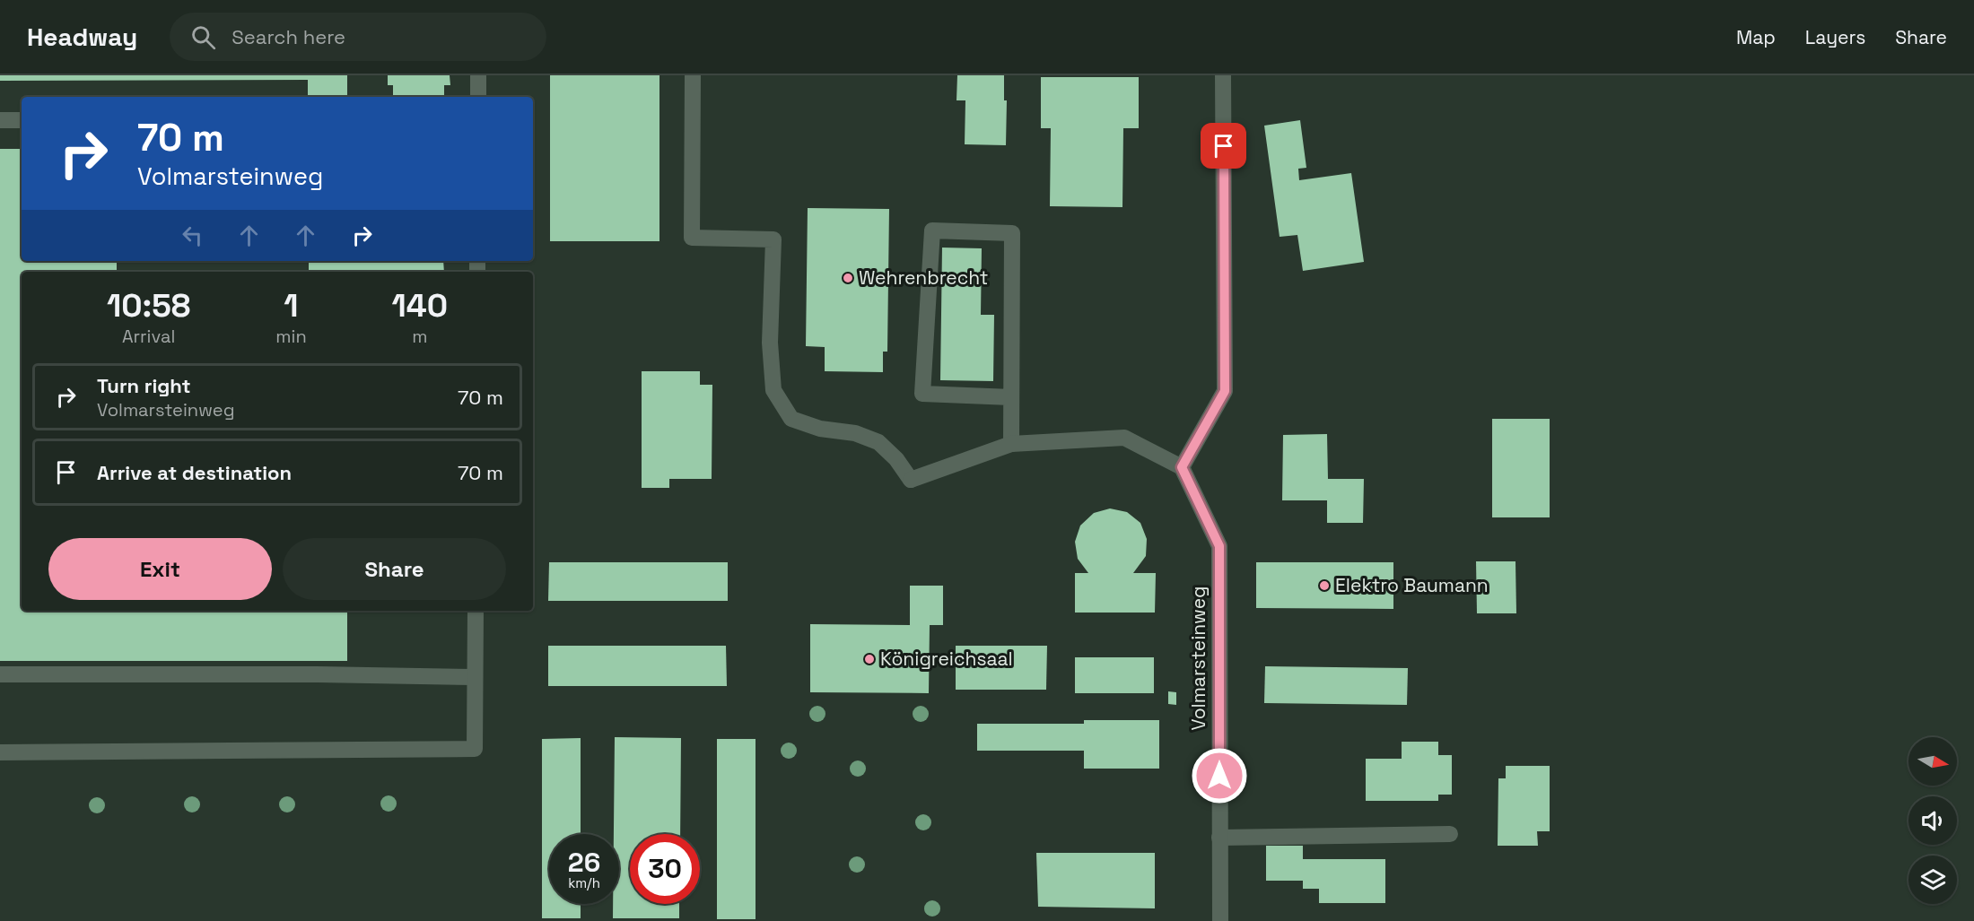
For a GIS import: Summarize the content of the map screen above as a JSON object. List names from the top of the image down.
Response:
{
  "streets": {
    "street": ["Volmarsteinweg"]
  },
  "places": ["Wehrenbrecht", "Elektro Baumann", "Königreichsaal"],
  "north": "right",
  "page": {
    "header": "Headway",
    "search": "Search here",
    "nav": ["Map", "Layers", "Share"],
    "turn": ["70 m", "Volmarsteinweg"],
    "eta": [
      "10:58",
      "Arrival",
      "1",
      "min",
      "140",
      "m"
    ],
    "list": [
      {
        "name": "Turn right",
        "note": "Volmarsteinweg",
        "value": "70 m"
      },
      {
        "name": "Arrive at destination",
        "value": "70 m"
      }
    ],
    "buttons": ["Exit", "Share"],
    "speed": "26 km/h",
    "limit": "30"
  }
}
